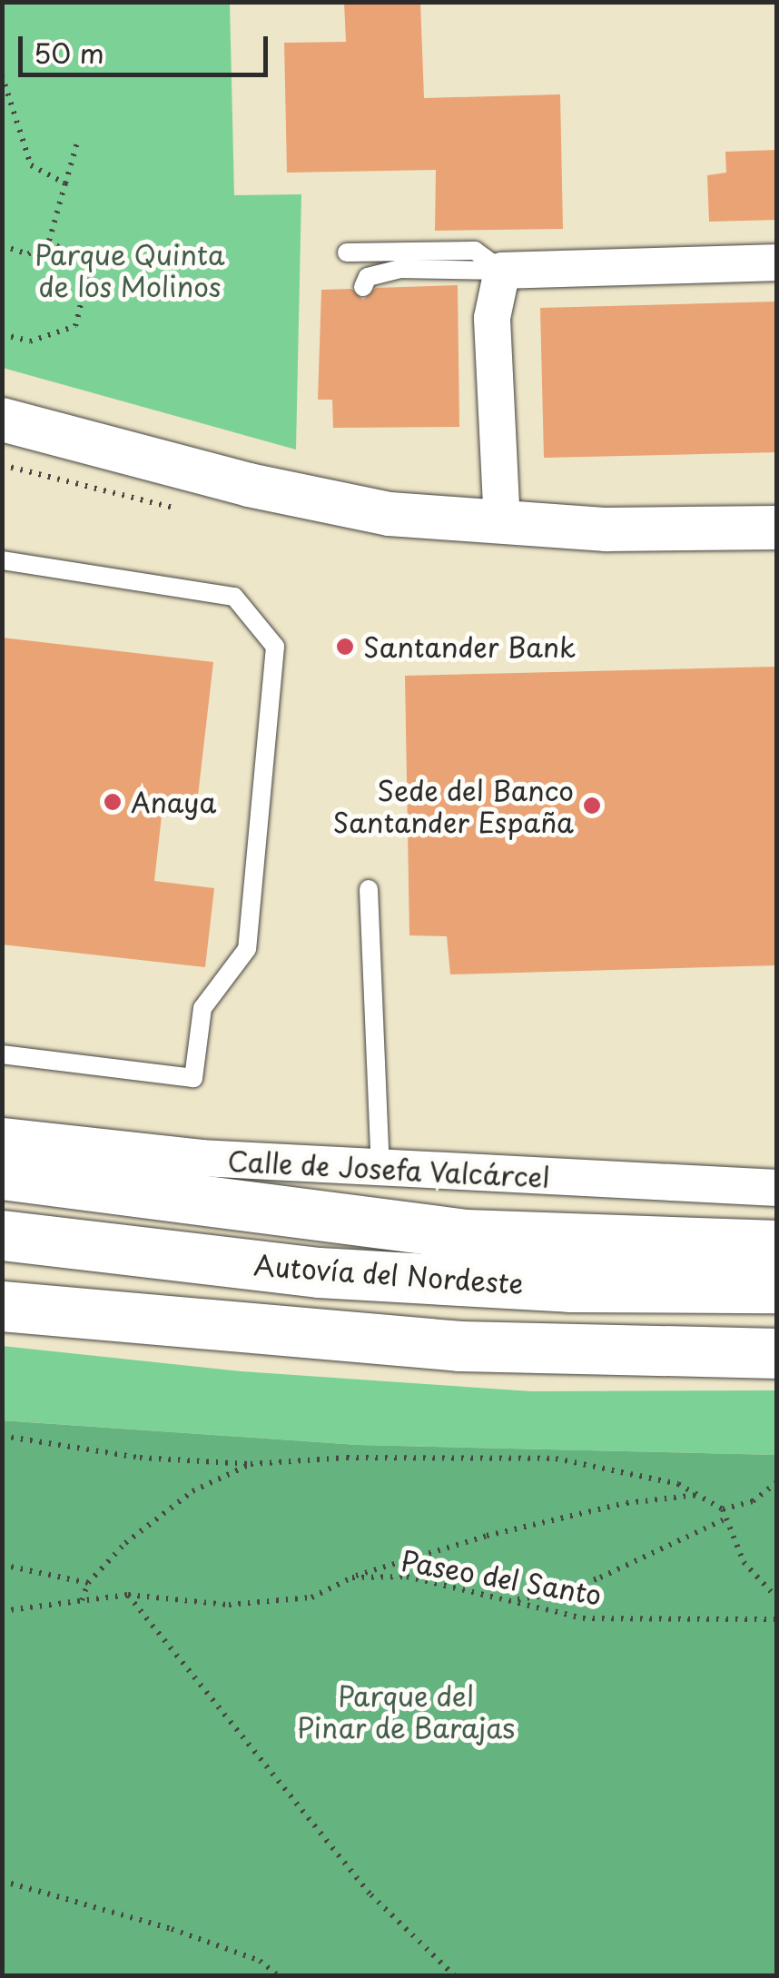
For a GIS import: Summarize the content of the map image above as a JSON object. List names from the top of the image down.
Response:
{
  "streets": {
    "highway": ["Autovía del Nordeste"],
    "street": ["Calle de Josefa Valcárcel"],
    "path": ["Paseo del Santo"]
  },
  "parks": ["Parque Quinta de los Molinos", "Parque del Pinar de Barajas"],
  "places": ["Santander Bank", "Anaya", "Sede del Banco Santander España"],
  "scale_bar": "50 m"
}
